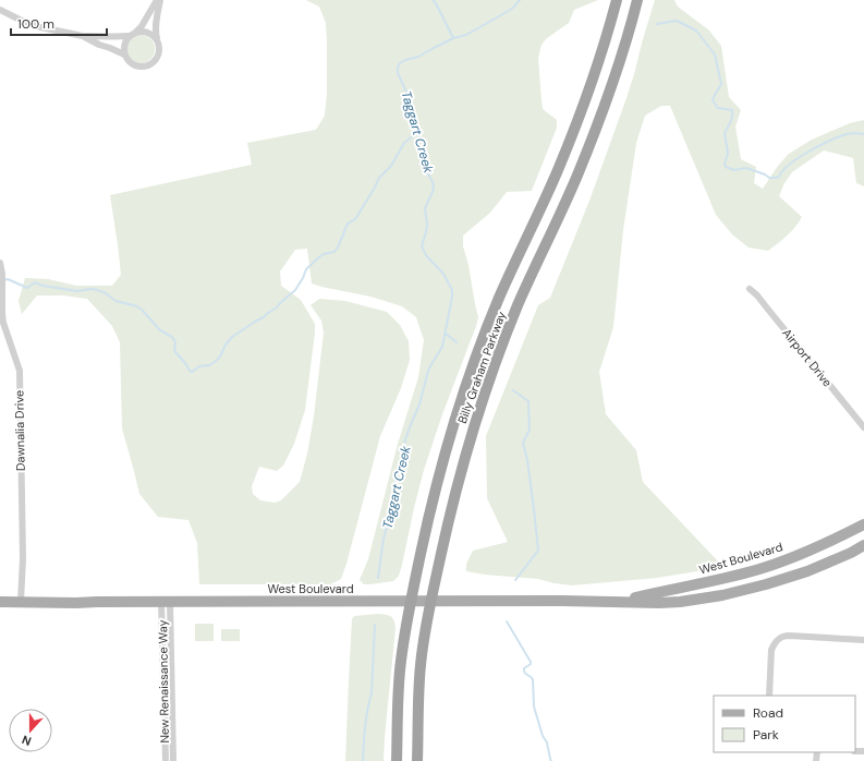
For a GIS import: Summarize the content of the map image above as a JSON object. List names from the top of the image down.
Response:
{
  "streets": {
    "highway": ["Billy Graham Parkway"],
    "main road": ["West Boulevard"],
    "street": ["Airport Drive", "Dawnalia Drive", "New Renaissance Way"]
  },
  "crossings": [
    ["Billy Graham Parkway", "West Boulevard"],
    ["Dawnalia Drive", "West Boulevard"],
    ["West Boulevard", "New Renaissance Way"]
  ],
  "water": ["Taggart Creek"],
  "legend": ["Road", "Park"],
  "scale_bar": "100 m",
  "north": "bottom"
}
